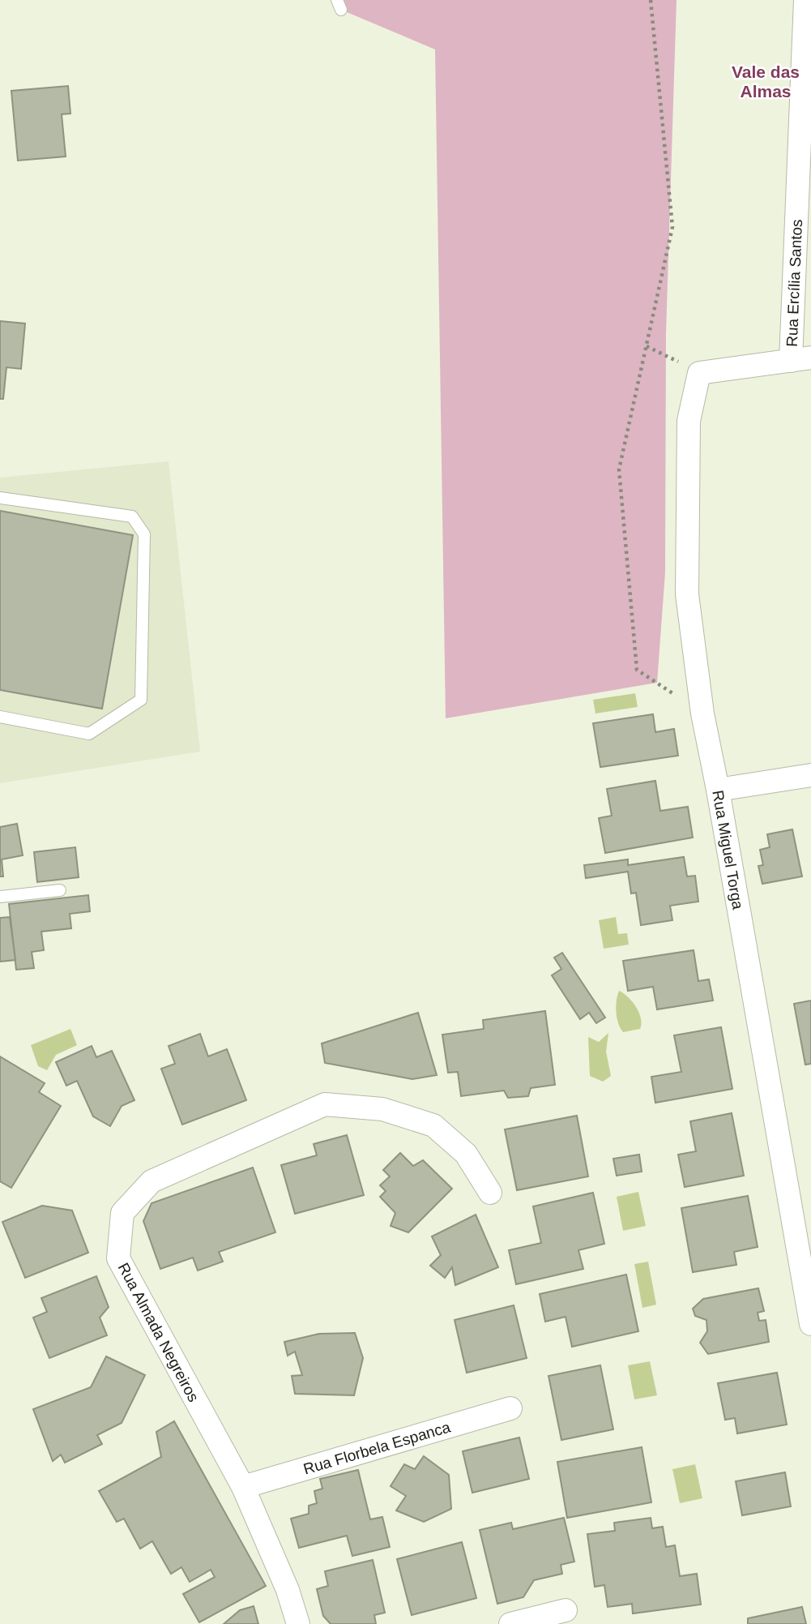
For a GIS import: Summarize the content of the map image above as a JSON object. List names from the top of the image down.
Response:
{
  "streets": {
    "street": [
      "Rua Ercília Santos",
      "Rua Miguel Torga",
      "Rua Almada Negreiros",
      "Rua Florbela Espanca"
    ]
  },
  "crossings": [
    ["Rua Almada Negreiros", "Rua Florbela Espanca"]
  ],
  "districts": ["Vale das Almas"]
}
